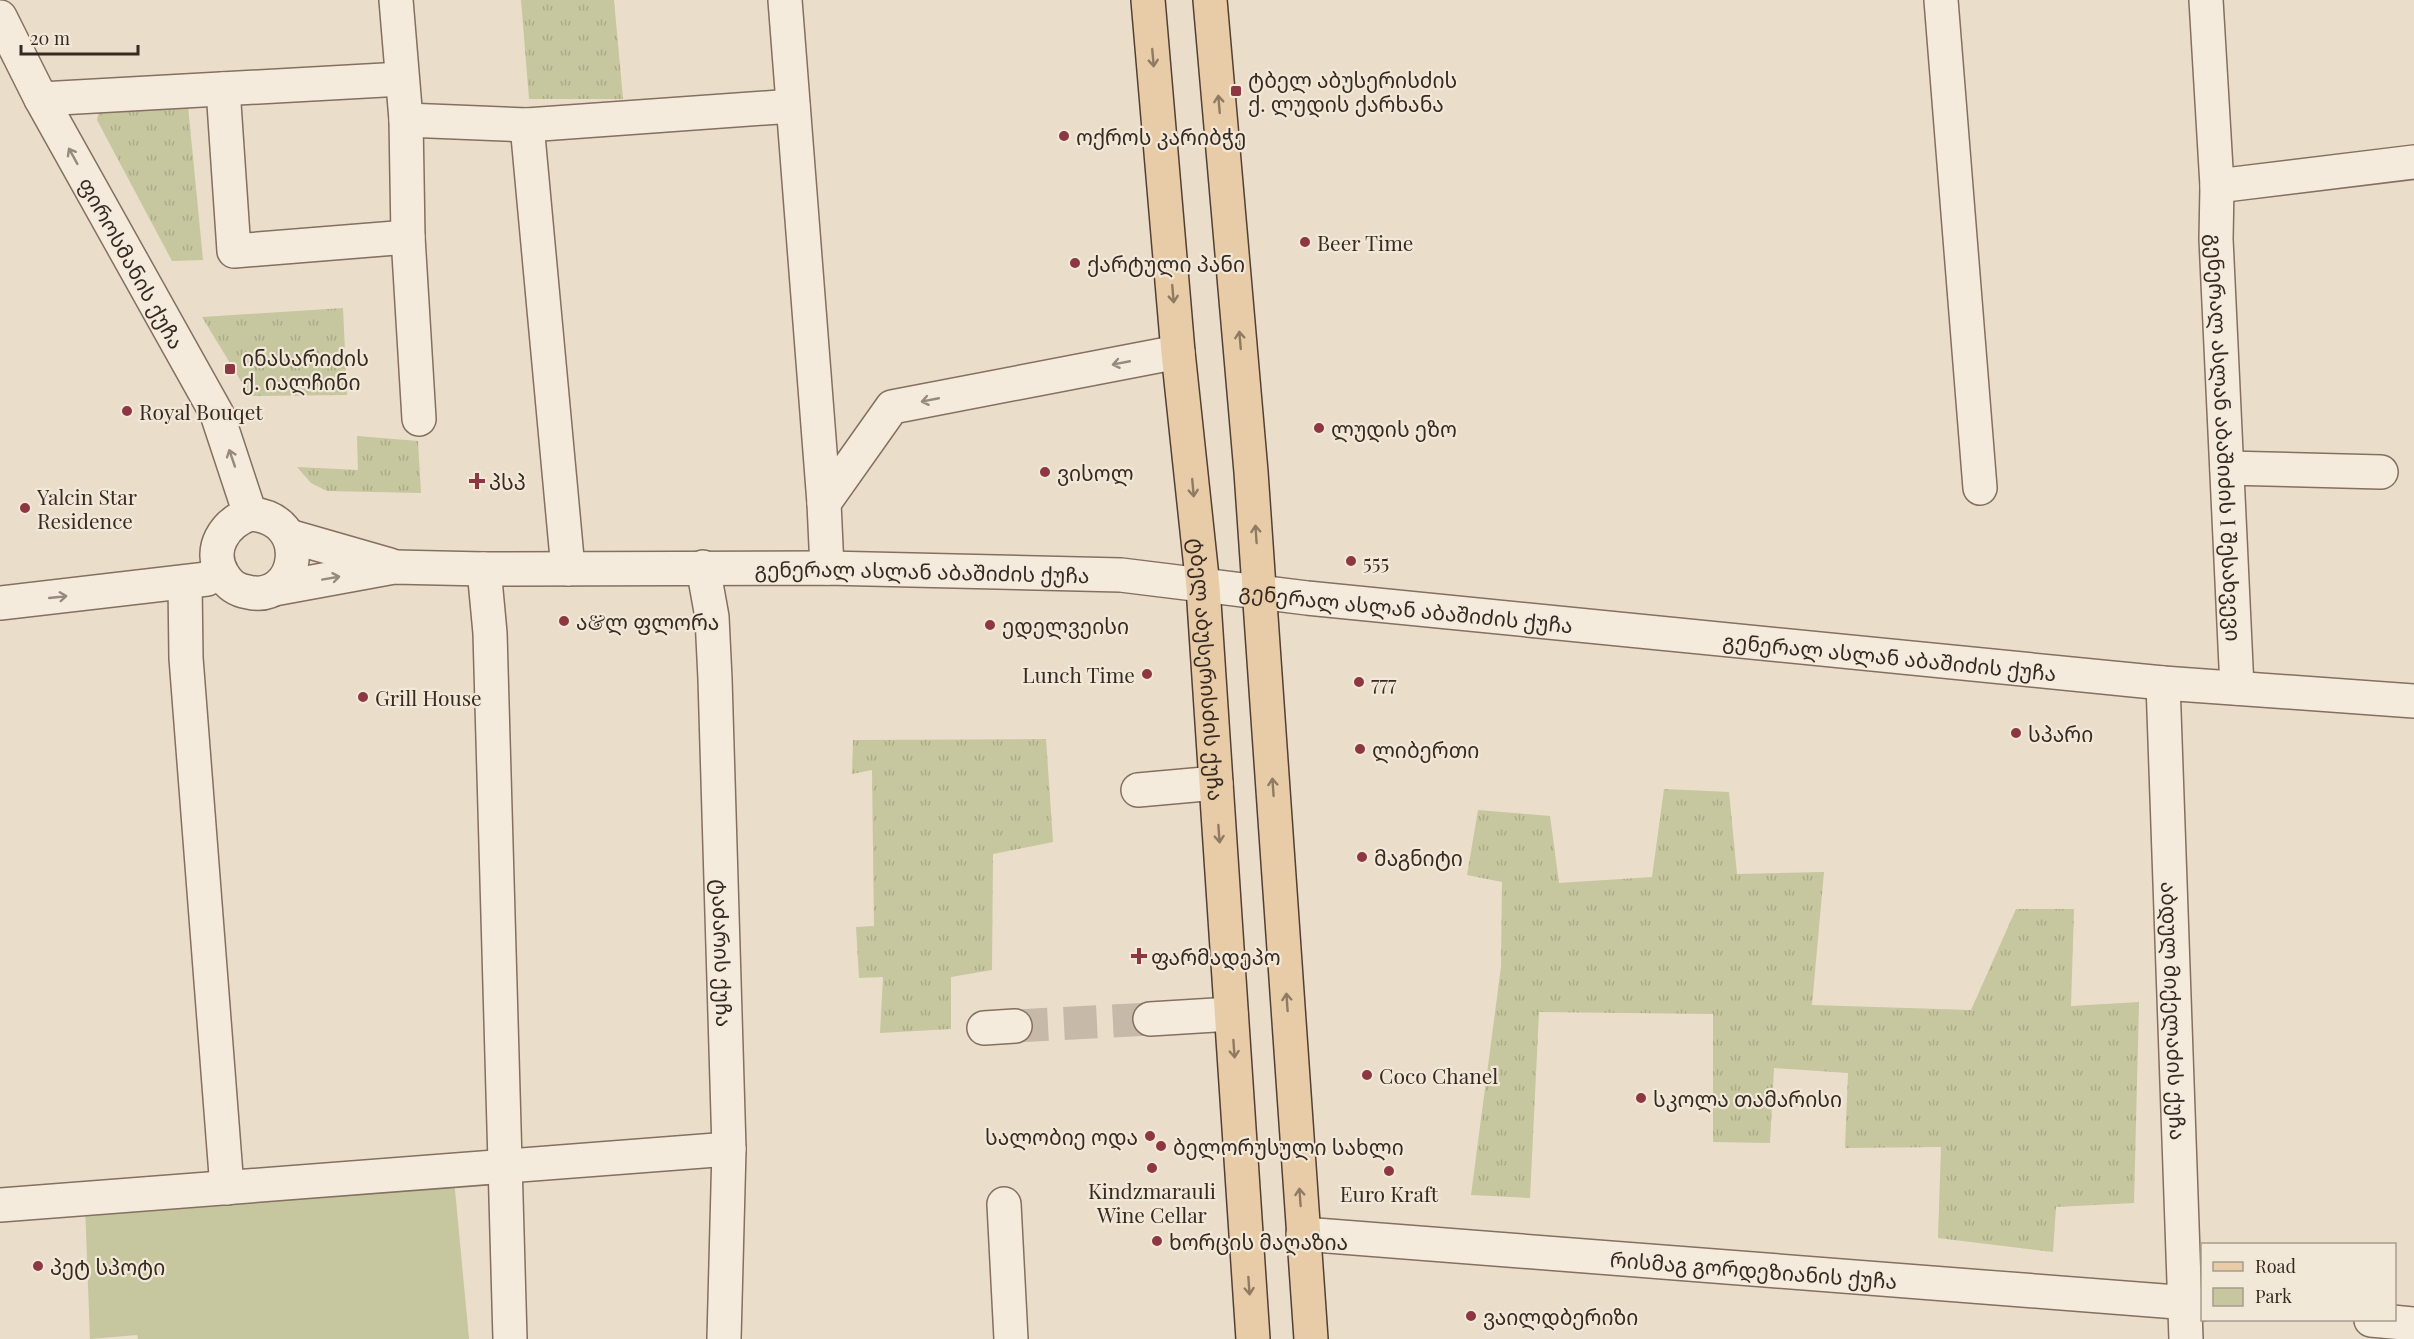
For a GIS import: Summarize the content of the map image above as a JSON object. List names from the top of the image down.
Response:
{
  "streets": {
    "main road": ["ტბელ აბუსერისძის ქუჩა"],
    "street": [
      "ფიროსმანის ქუჩა",
      "გენერალ ასლან აბაშიძის I შესახვევი",
      "გენერალ ასლან აბაშიძის ქუჩა",
      "ტაძარის ქუჩა",
      "აბდულ მიქელაძის ქუჩა",
      "რისმაგ გორდეზიანის ქუჩა"
    ]
  },
  "crossings": [
    ["ფიროსმანის ქუჩა", "გენერალ ასლან აბაშიძის ქუჩა"],
    ["გენერალ ასლან აბაშიძის I შესახვევი", "გენერალ ასლან აბაშიძის ქუჩა"],
    ["გენერალ ასლან აბაშიძის ქუჩა", "ტბელ აბუსერისძის ქუჩა"],
    ["გენერალ ასლან აბაშიძის ქუჩა", "ტაძარის ქუჩა"],
    ["გენერალ ასლან აბაშიძის ქუჩა", "აბდულ მიქელაძის ქუჩა"],
    ["აბდულ მიქელაძის ქუჩა", "რისმაგ გორდეზიანის ქუჩა"]
  ],
  "places": {
    "transit": ["ტბელ აბუსერისძის ქ. ლუდის ქარხანა", "ინასარიძის ქ. იალჩინი"],
    "other": [
      "ოქროს კარიბჭე",
      "Beer Time",
      "ქარტული პანი",
      "Royal Bouqet",
      "ლუდის ეზო",
      "ვისოლ",
      "Yalcin Star Residence",
      "555",
      "ა&ლ ფლორა",
      "ედელვეისი",
      "Lunch Time",
      "777",
      "Grill House",
      "სპარი",
      "ლიბერთი",
      "მაგნიტი",
      "Coco Chanel",
      "სკოლა თამარისი",
      "სალობიე ოდა",
      "ბელორუსული სახლი",
      "Kindzmarauli Wine Cellar",
      "Euro Kraft",
      "ხორცის მაღაზია",
      "პეტ სპოტი",
      "ვაილდბერიზი"
    ],
    "health": ["პსპ", "ფარმადეპო"]
  },
  "legend": ["Road", "Park"],
  "scale_bar": "20 m"
}
